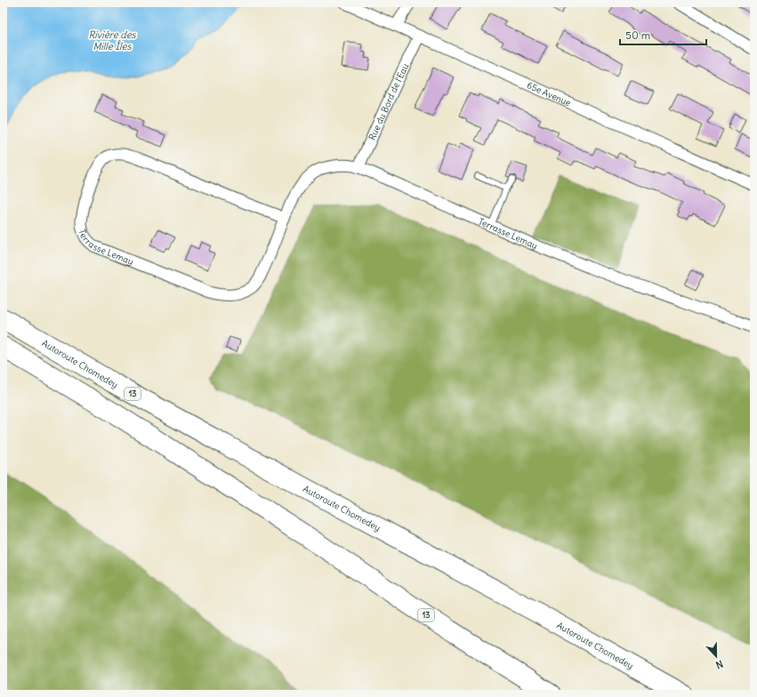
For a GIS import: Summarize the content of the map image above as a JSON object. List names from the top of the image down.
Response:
{
  "streets": {
    "highway": ["Autoroute Chomedey", "13"],
    "street": ["65e Avenue", "Rue du Bord de l'Eau", "Terrasse Lemay"]
  },
  "crossings": [
    ["65e Avenue", "Rue du Bord de l'Eau"],
    ["Rue du Bord de l'Eau", "Terrasse Lemay"]
  ],
  "water": ["Rivière des Mille Îles"],
  "scale_bar": "50 m",
  "north": "bottom"
}
